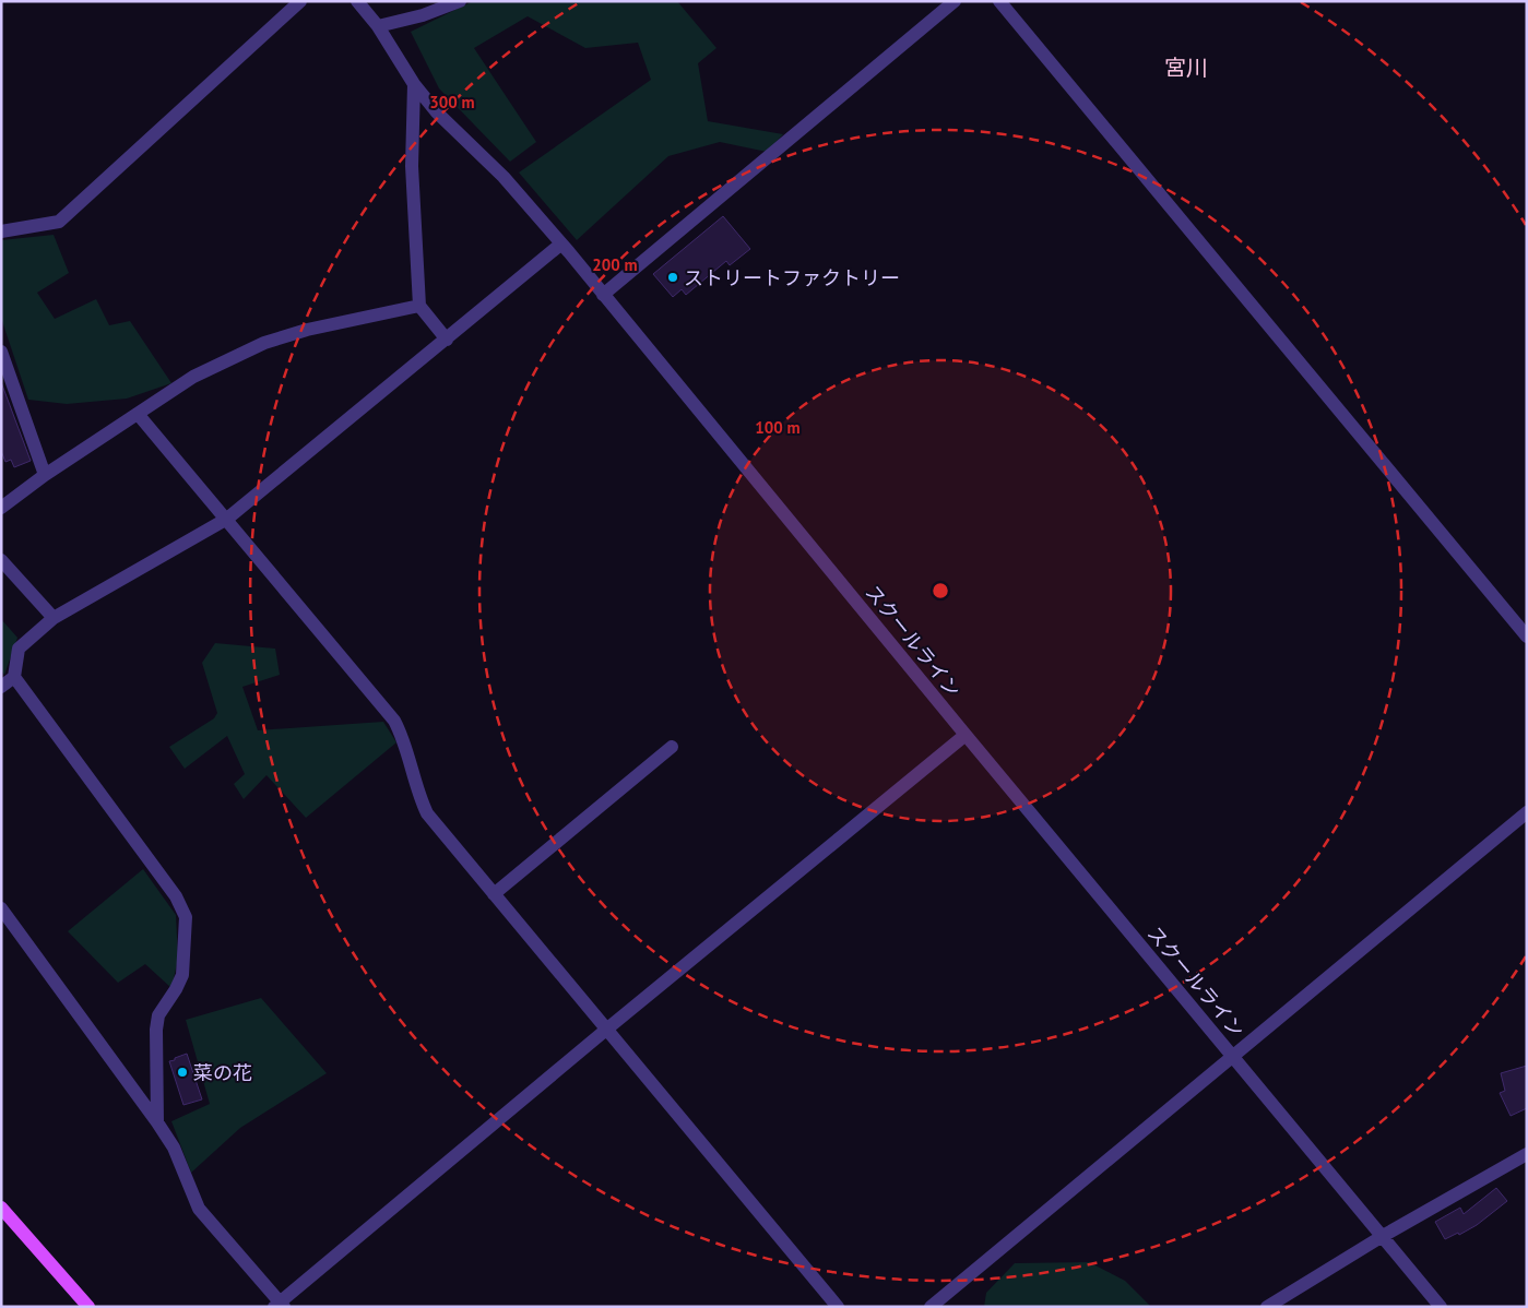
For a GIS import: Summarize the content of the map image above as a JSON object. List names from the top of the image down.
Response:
{
  "streets": {
    "street": ["スクールライン"]
  },
  "districts": ["宮川"],
  "places": ["ストリートファクトリー", "菜の花"],
  "rings": ["300 m", "200 m", "100 m"]
}
